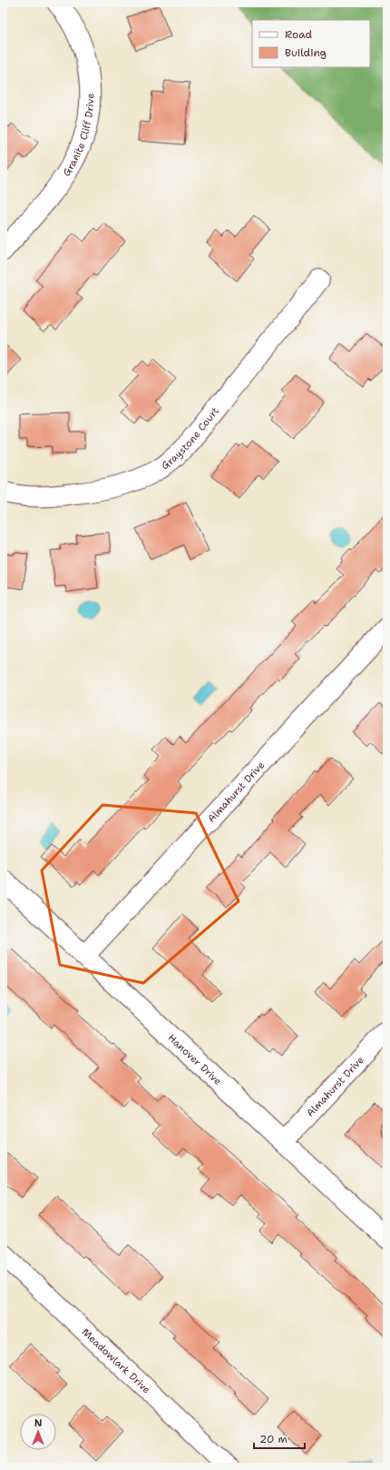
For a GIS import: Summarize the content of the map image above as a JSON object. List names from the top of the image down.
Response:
{
  "streets": {
    "street": [
      "Granite Cliff Drive",
      "Graystone Court",
      "Almahurst Drive",
      "Hanover Drive",
      "Meadowlark Drive"
    ]
  },
  "crossings": [
    ["Almahurst Drive", "Hanover Drive"]
  ],
  "legend": ["Road", "Building"],
  "scale_bar": "20 m",
  "north": "top"
}
